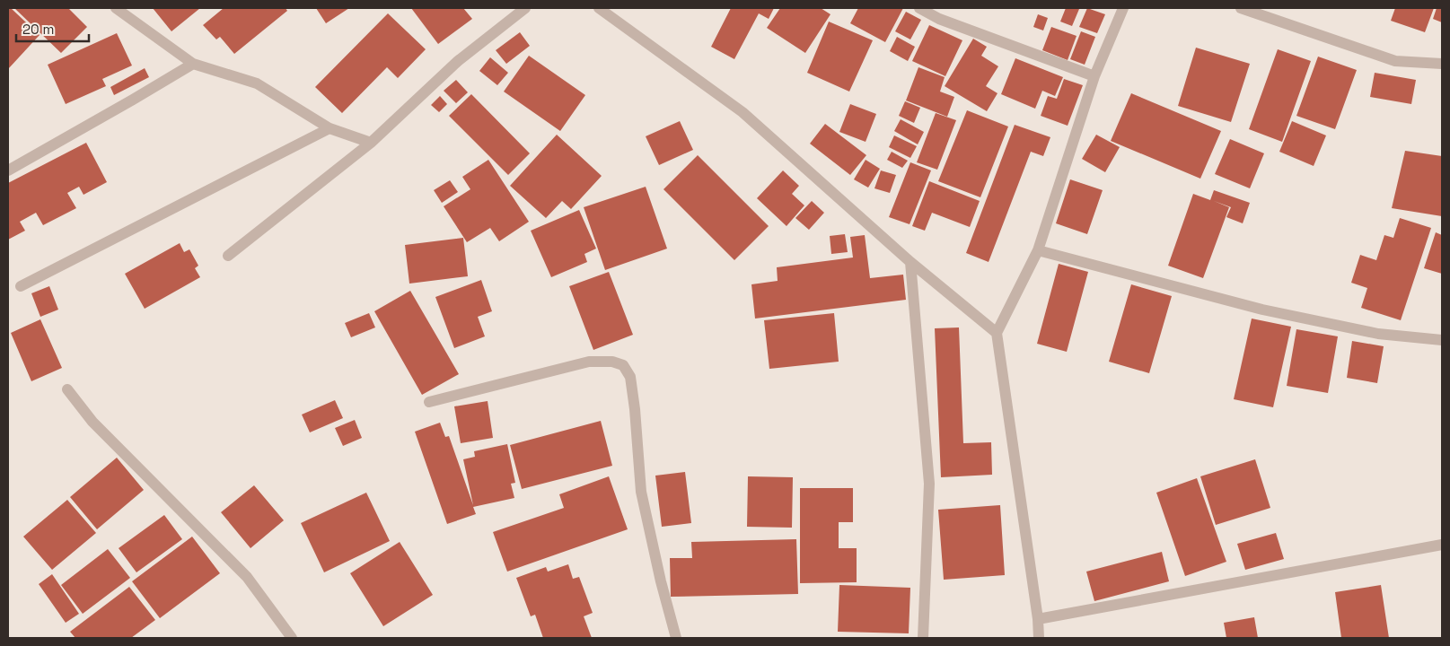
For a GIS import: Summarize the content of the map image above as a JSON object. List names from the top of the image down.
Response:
{
  "scale_bar": "20 m"
}
